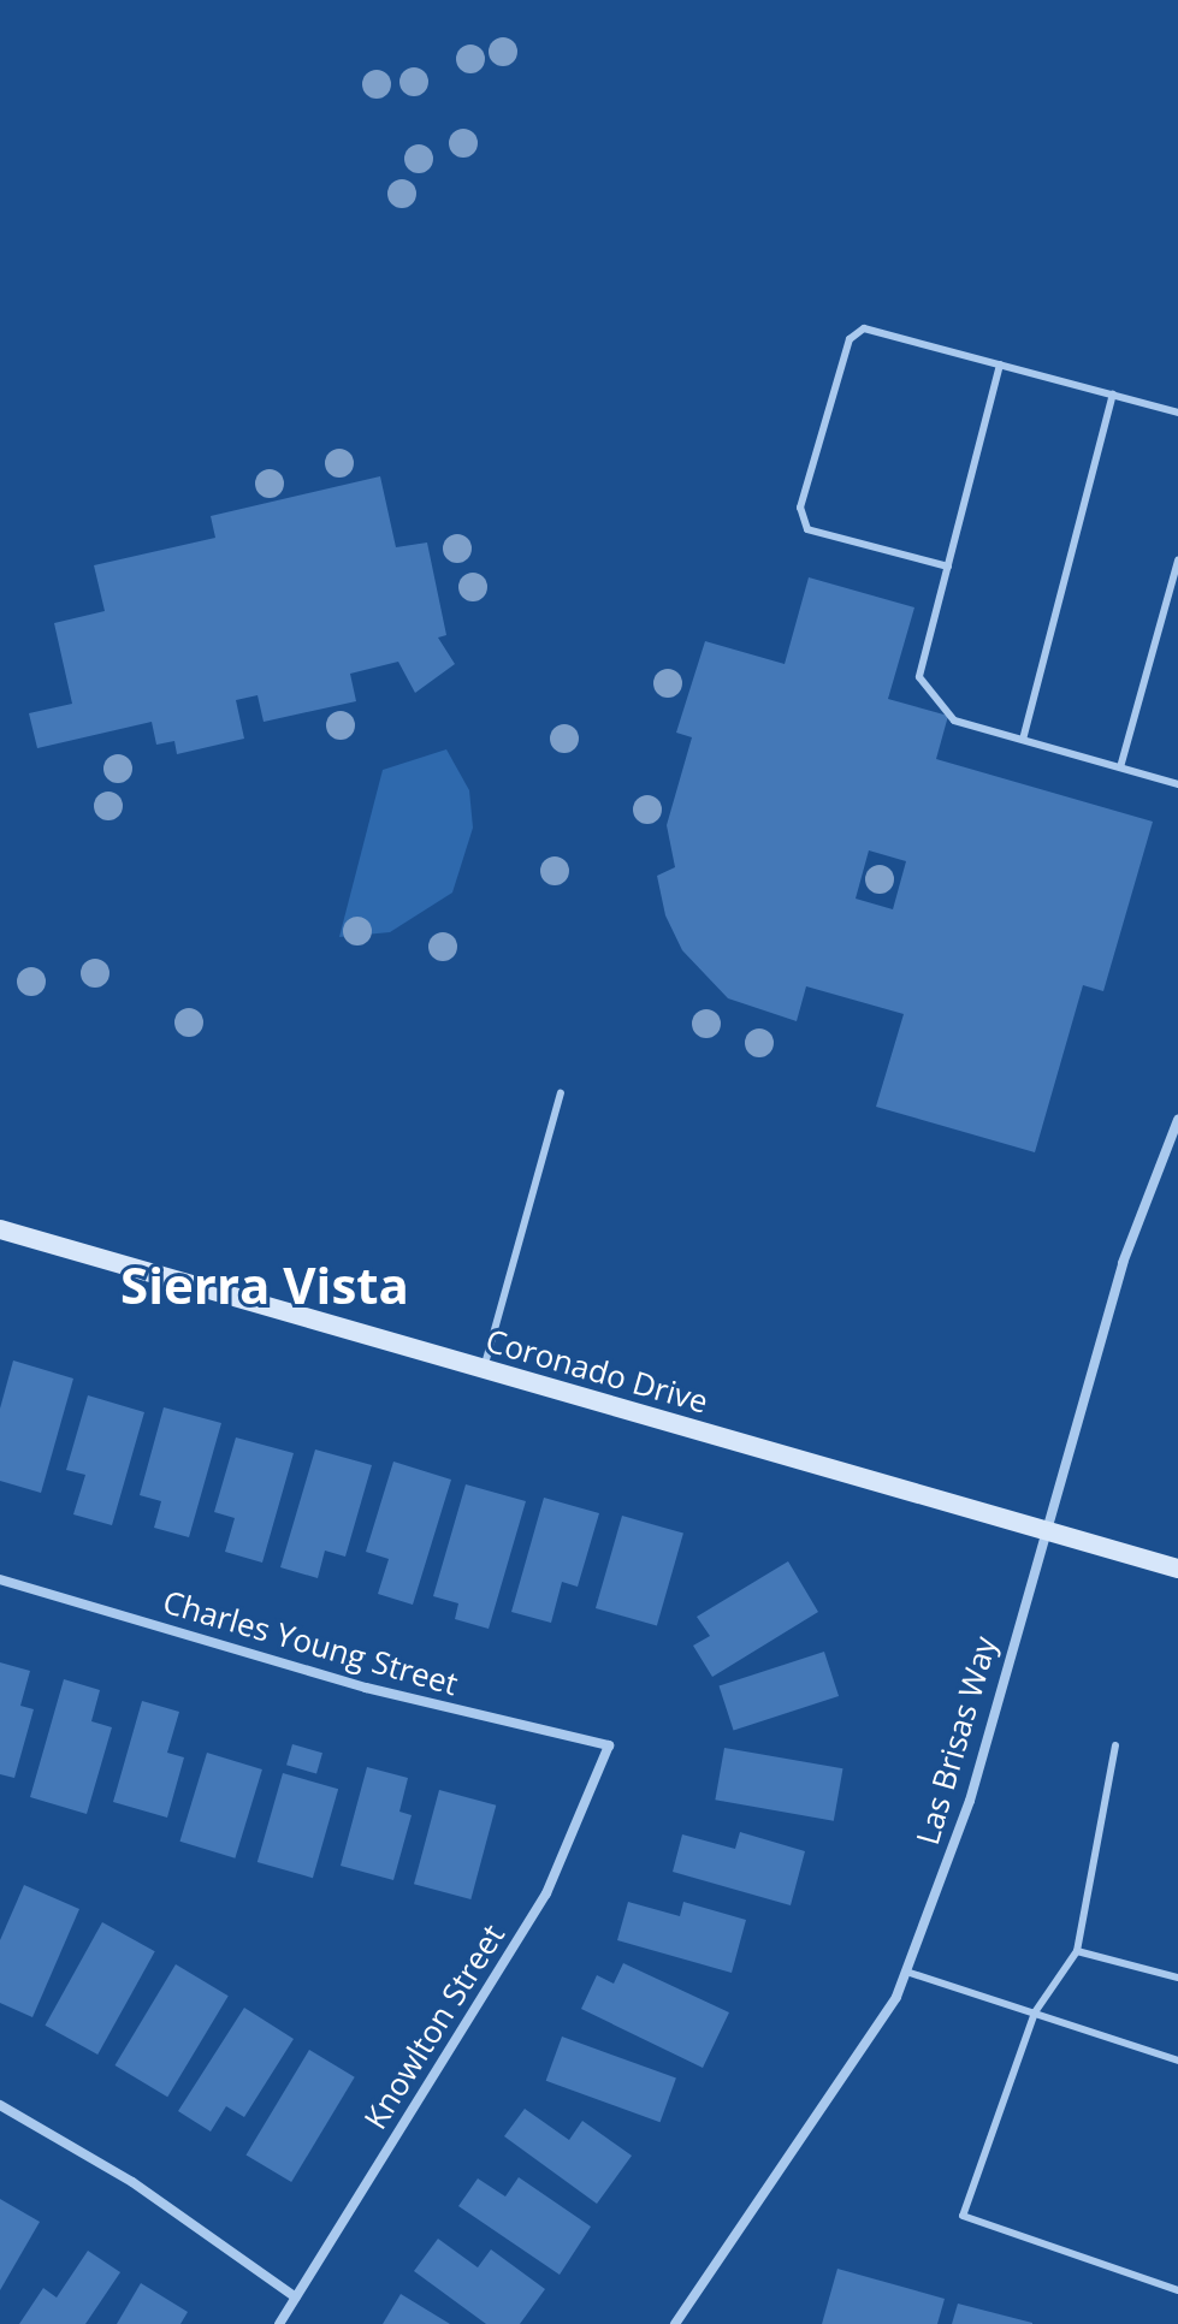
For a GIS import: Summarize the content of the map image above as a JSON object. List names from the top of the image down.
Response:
{
  "streets": {
    "street": [
      "Coronado Drive",
      "Charles Young Street",
      "Las Brisas Way",
      "Knowlton Street"
    ]
  },
  "crossings": [
    ["Coronado Drive", "Las Brisas Way"],
    ["Charles Young Street", "Knowlton Street"]
  ],
  "districts": ["Sierra Vista"]
}
